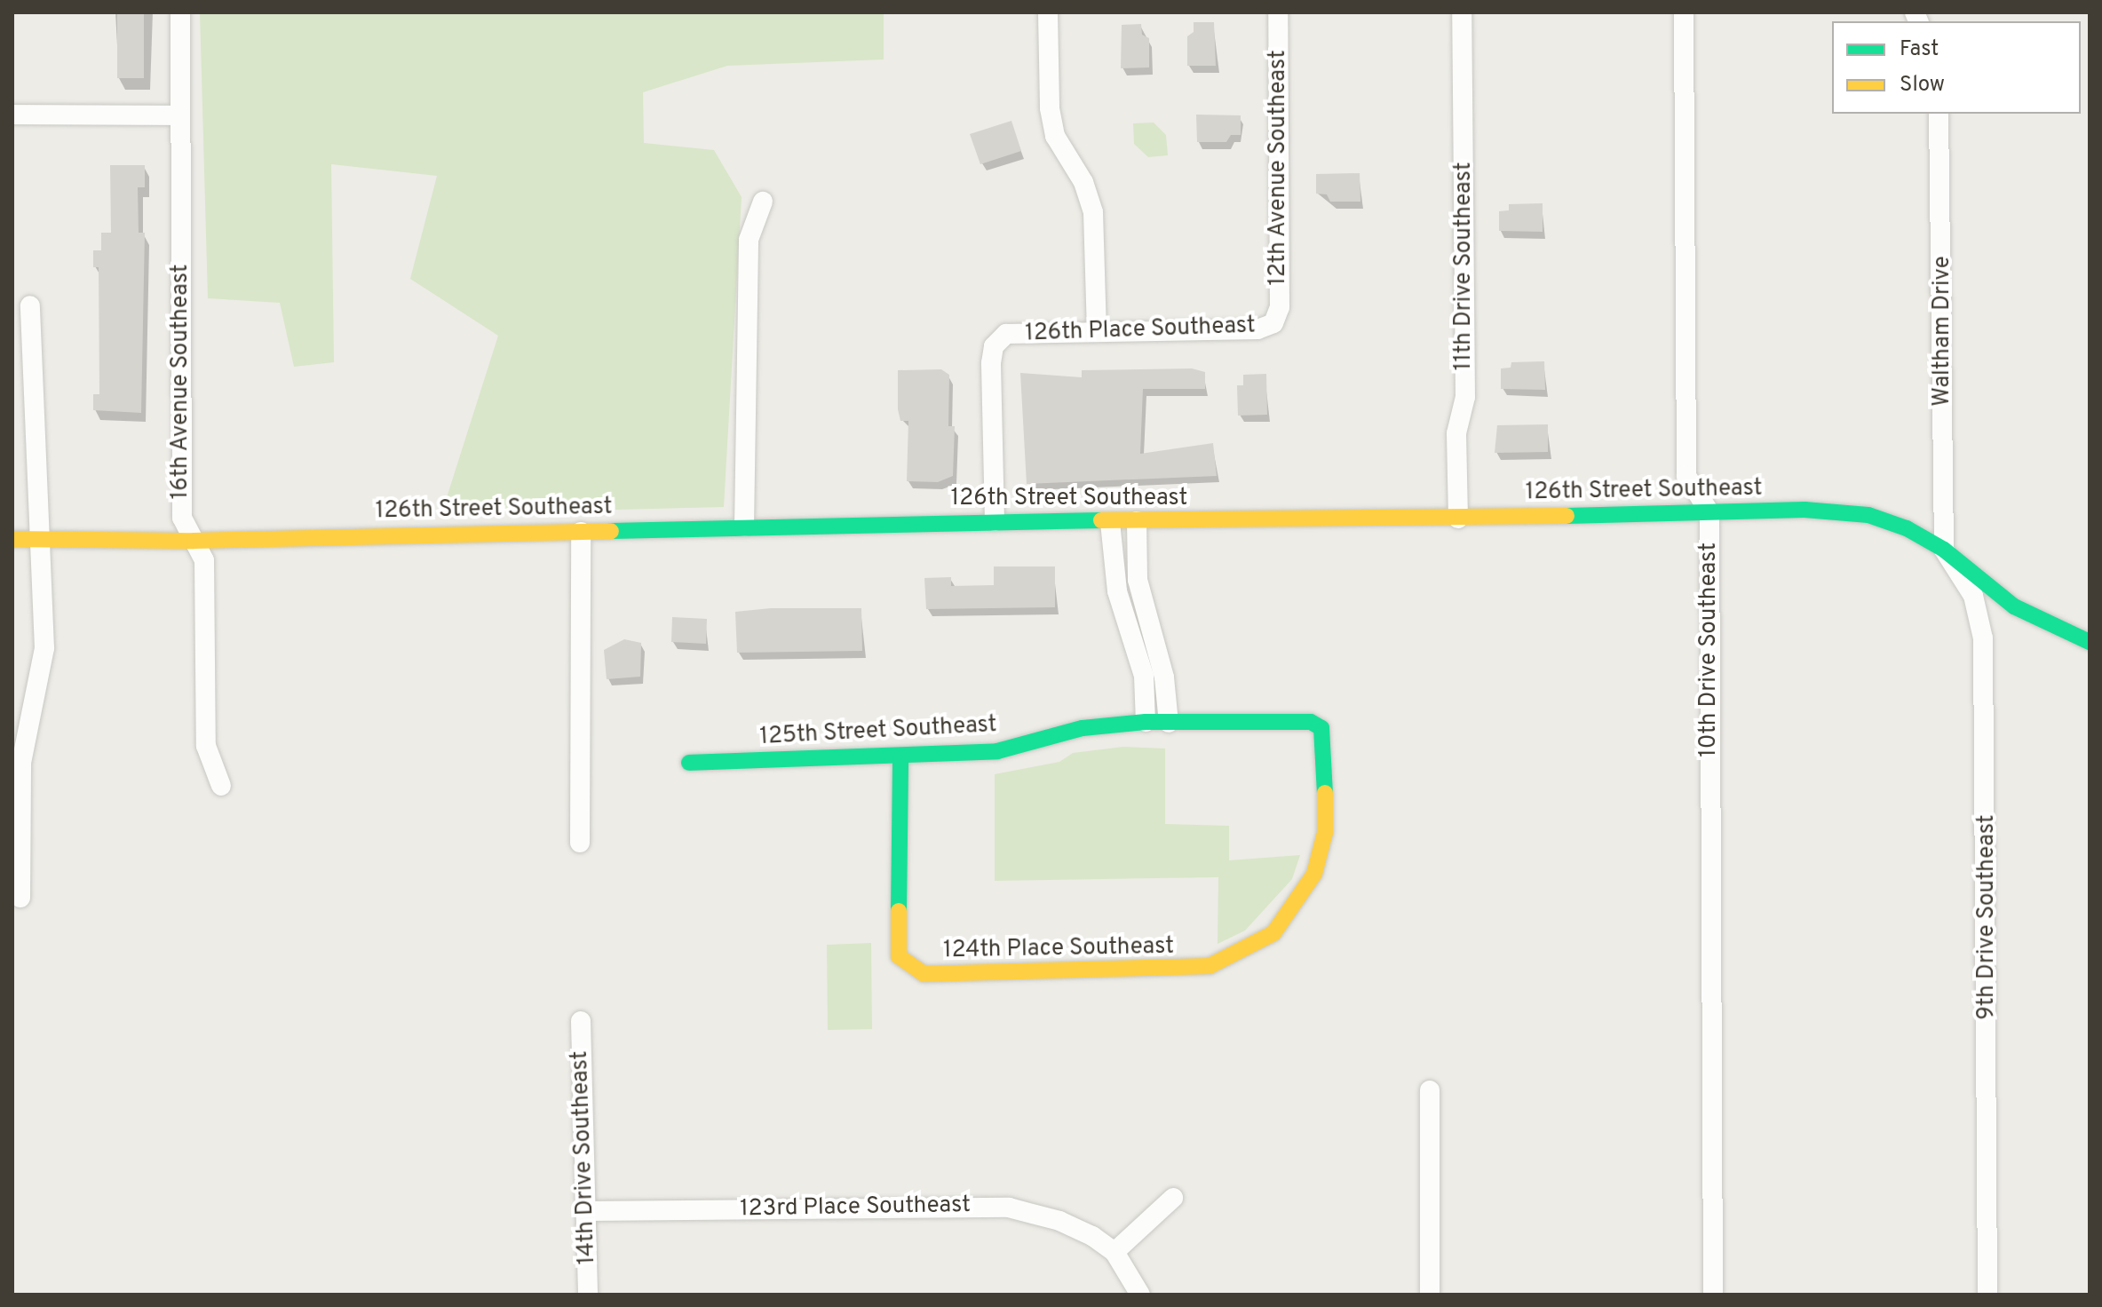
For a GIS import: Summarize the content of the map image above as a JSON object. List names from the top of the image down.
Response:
{
  "streets": {
    "street": [
      "12th Avenue Southeast",
      "11th Drive Southeast",
      "126th Place Southeast",
      "Waltham Drive",
      "16th Avenue Southeast",
      "126th Street Southeast",
      "10th Drive Southeast",
      "125th Street Southeast",
      "9th Drive Southeast",
      "124th Place Southeast",
      "14th Drive Southeast",
      "123rd Place Southeast"
    ]
  },
  "crossings": [
    ["12th Avenue Southeast", "126th Place Southeast"],
    ["11th Drive Southeast", "126th Street Southeast"],
    ["126th Place Southeast", "126th Street Southeast"],
    ["Waltham Drive", "126th Street Southeast"],
    ["Waltham Drive", "9th Drive Southeast"],
    ["16th Avenue Southeast", "126th Street Southeast"],
    ["126th Street Southeast", "10th Drive Southeast"],
    ["126th Street Southeast", "9th Drive Southeast"],
    ["125th Street Southeast", "124th Place Southeast"],
    ["14th Drive Southeast", "123rd Place Southeast"]
  ],
  "legend": ["Fast", "Slow"]
}
